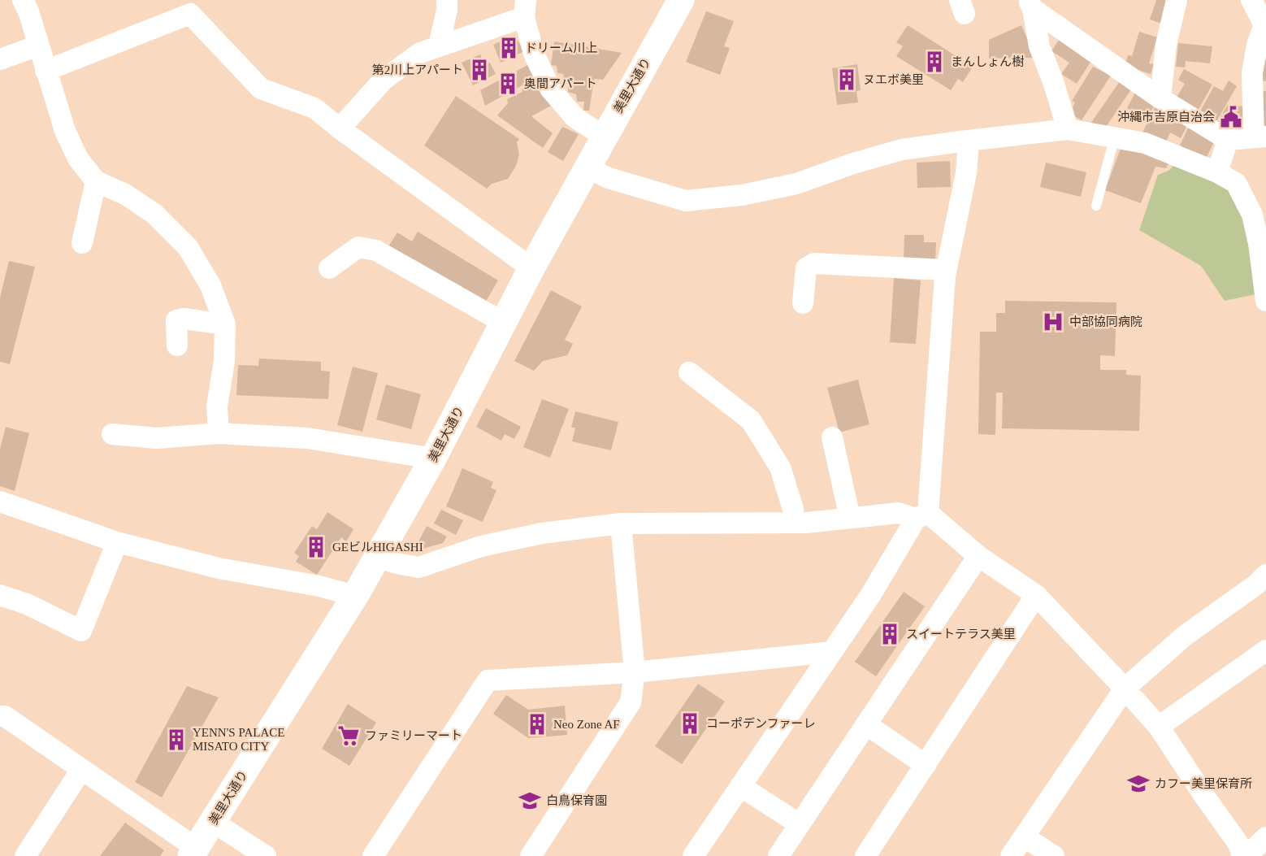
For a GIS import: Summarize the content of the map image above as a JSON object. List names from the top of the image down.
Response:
{
  "streets": {
    "main road": ["美里大通り"]
  },
  "places": {
    "building": [
      "ドリーム川上",
      "まんしょん樹",
      "第2川上アパート",
      "ヌエボ美里",
      "奥間アパート",
      "GEビルHIGASHI",
      "スイートテラス美里",
      "コーポデンファーレ",
      "Neo Zone AF",
      "YENN'S PALACE MISATO CITY"
    ],
    "public building": ["沖縄市吉原自治会"],
    "hospital": ["中部協同病院"],
    "supermarket": ["ファミリーマート"],
    "school or university": ["カフー美里保育所", "白鳥保育園"]
  }
}
